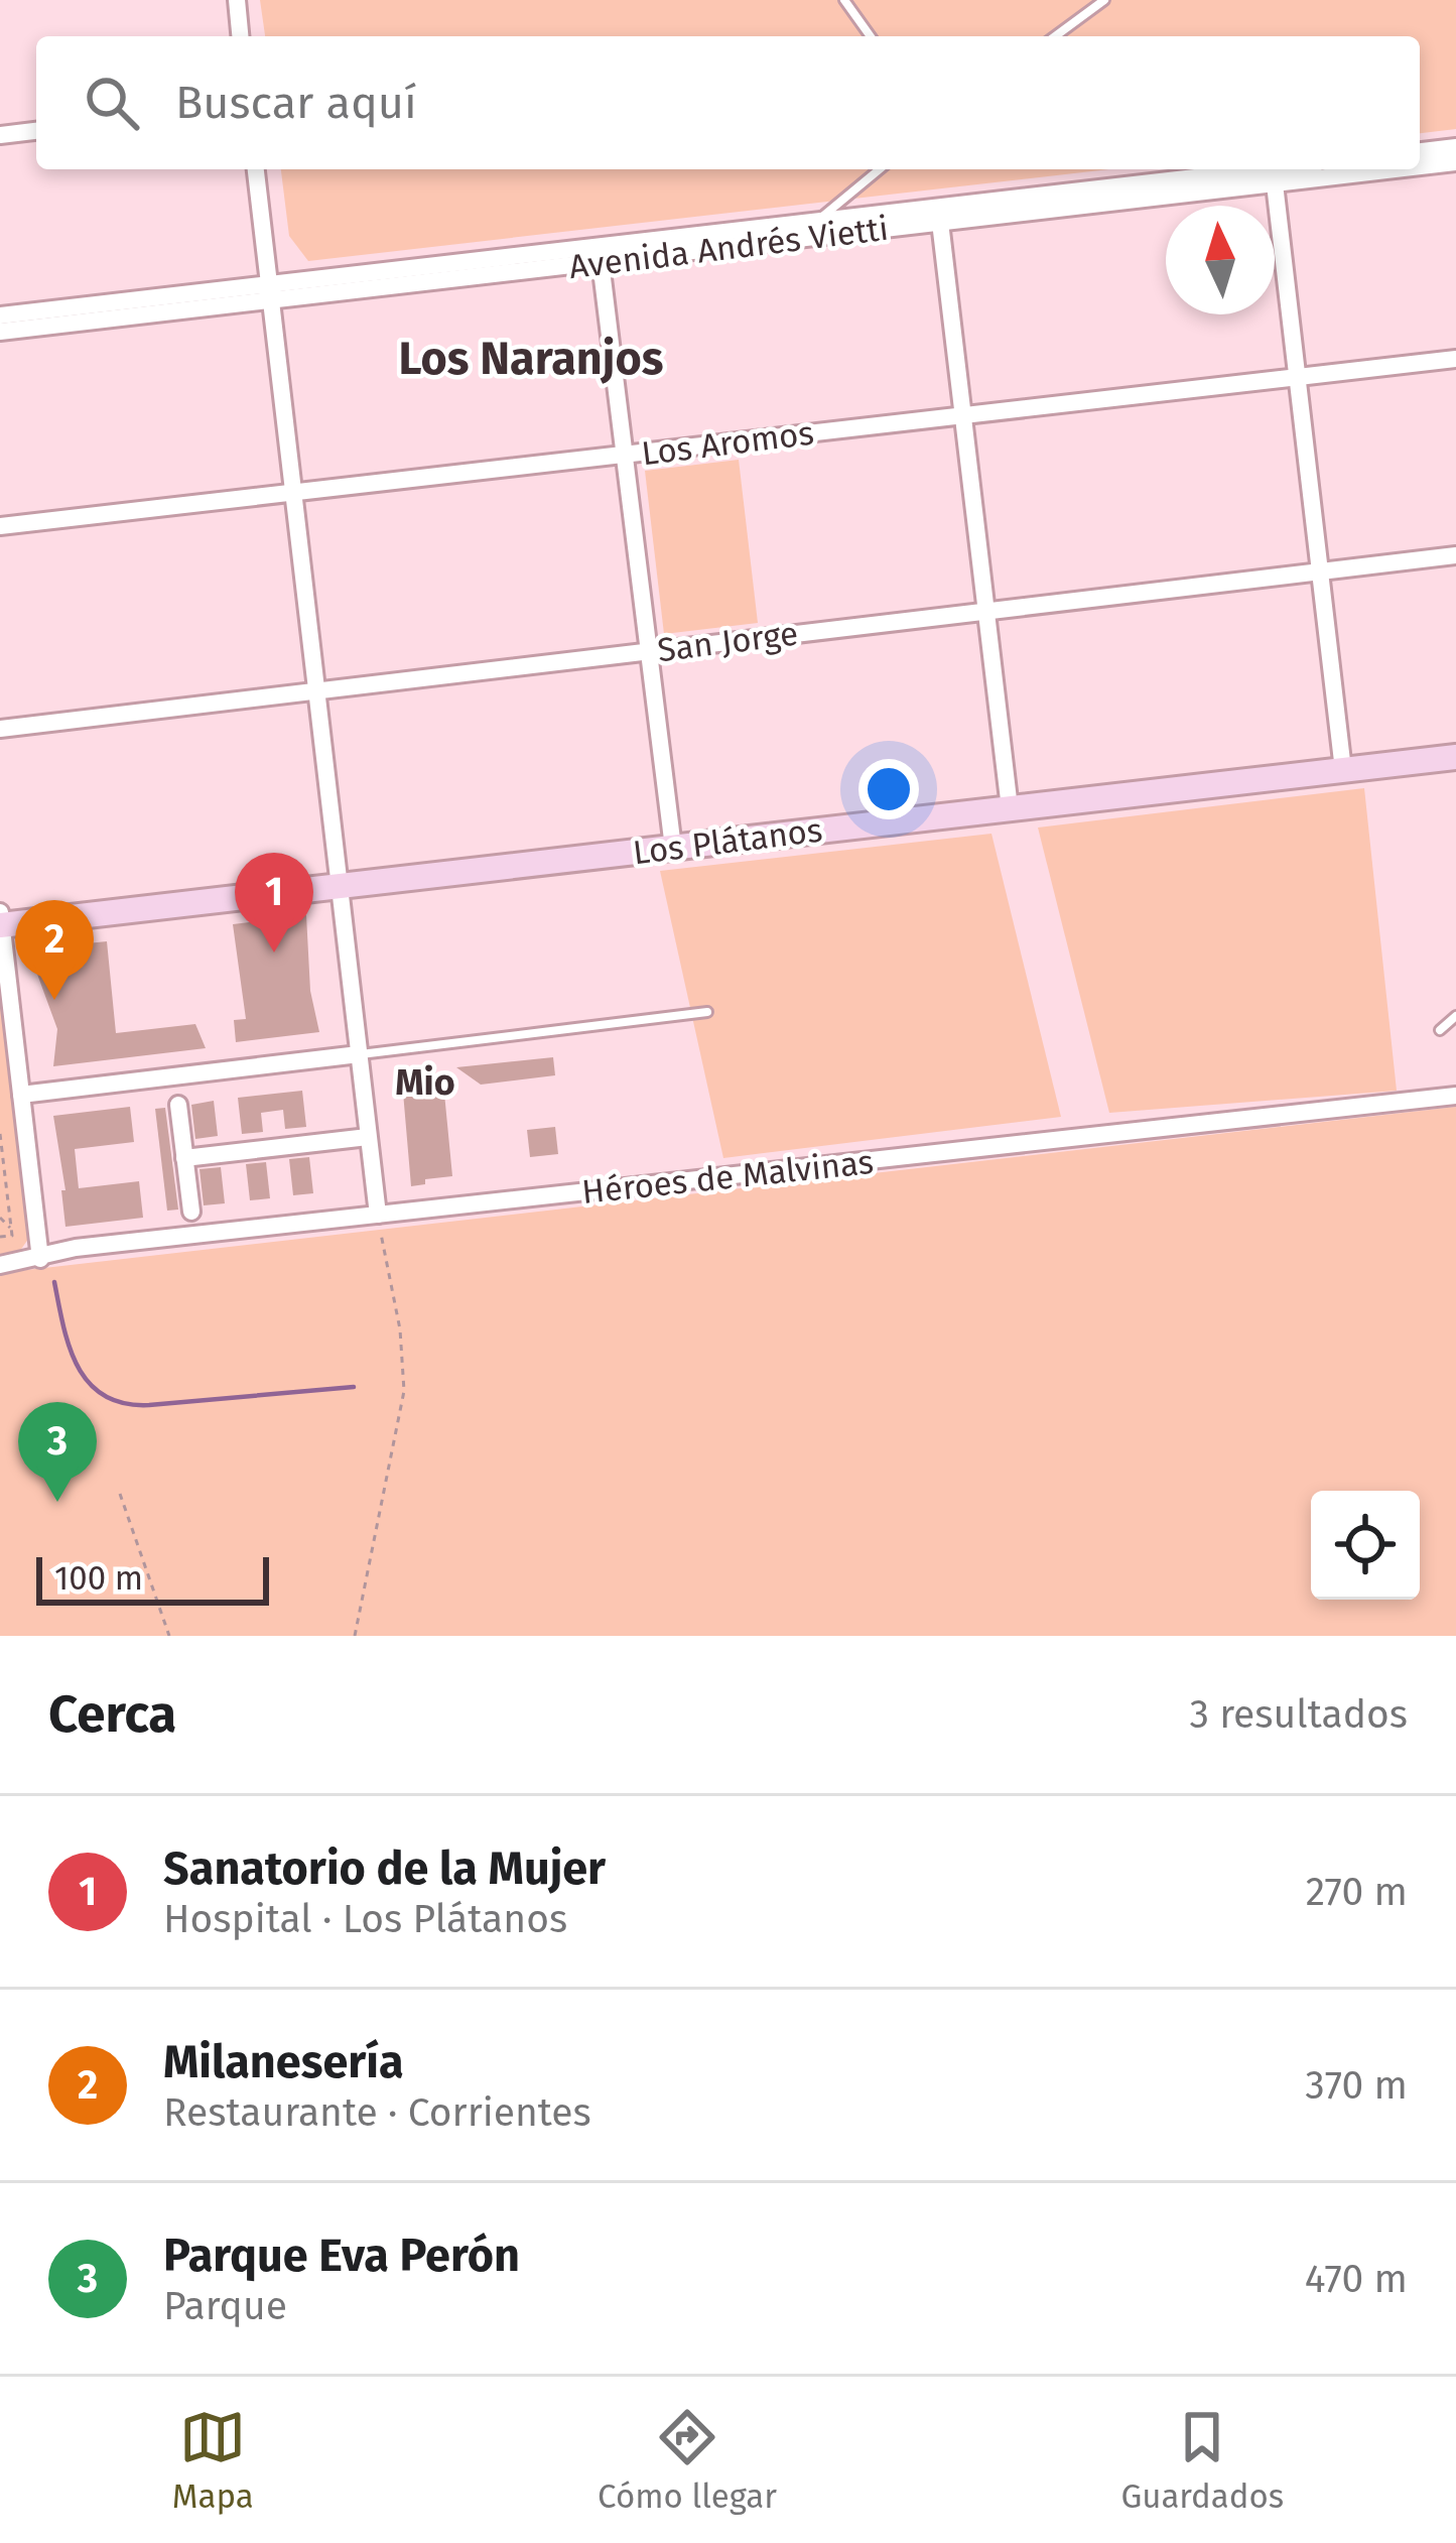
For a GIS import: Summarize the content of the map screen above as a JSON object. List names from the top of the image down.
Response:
{
  "streets": {
    "street": [
      "Avenida Andrés Vietti",
      "Los Aromos",
      "San Jorge",
      "Los Plátanos",
      "Héroes de Malvinas"
    ]
  },
  "districts": ["Los Naranjos", "Mio"],
  "scale_bar": "100 m",
  "north": "top",
  "page": {
    "search": "Buscar aquí",
    "pins": ["1", "2", "3"],
    "scale": "100 m",
    "heading": ["Cerca", "3 resultados"],
    "list": [
      {
        "mark": "1",
        "name": "Sanatorio de la Mujer",
        "note": "Hospital · Los Plátanos",
        "value": "270 m"
      },
      {
        "mark": "2",
        "name": "Milanesería",
        "note": "Restaurante · Corrientes",
        "value": "370 m"
      },
      {
        "mark": "3",
        "name": "Parque Eva Perón",
        "note": "Parque",
        "value": "470 m"
      }
    ],
    "nav": ["Mapa", "Cómo llegar", "Guardados"]
  }
}
